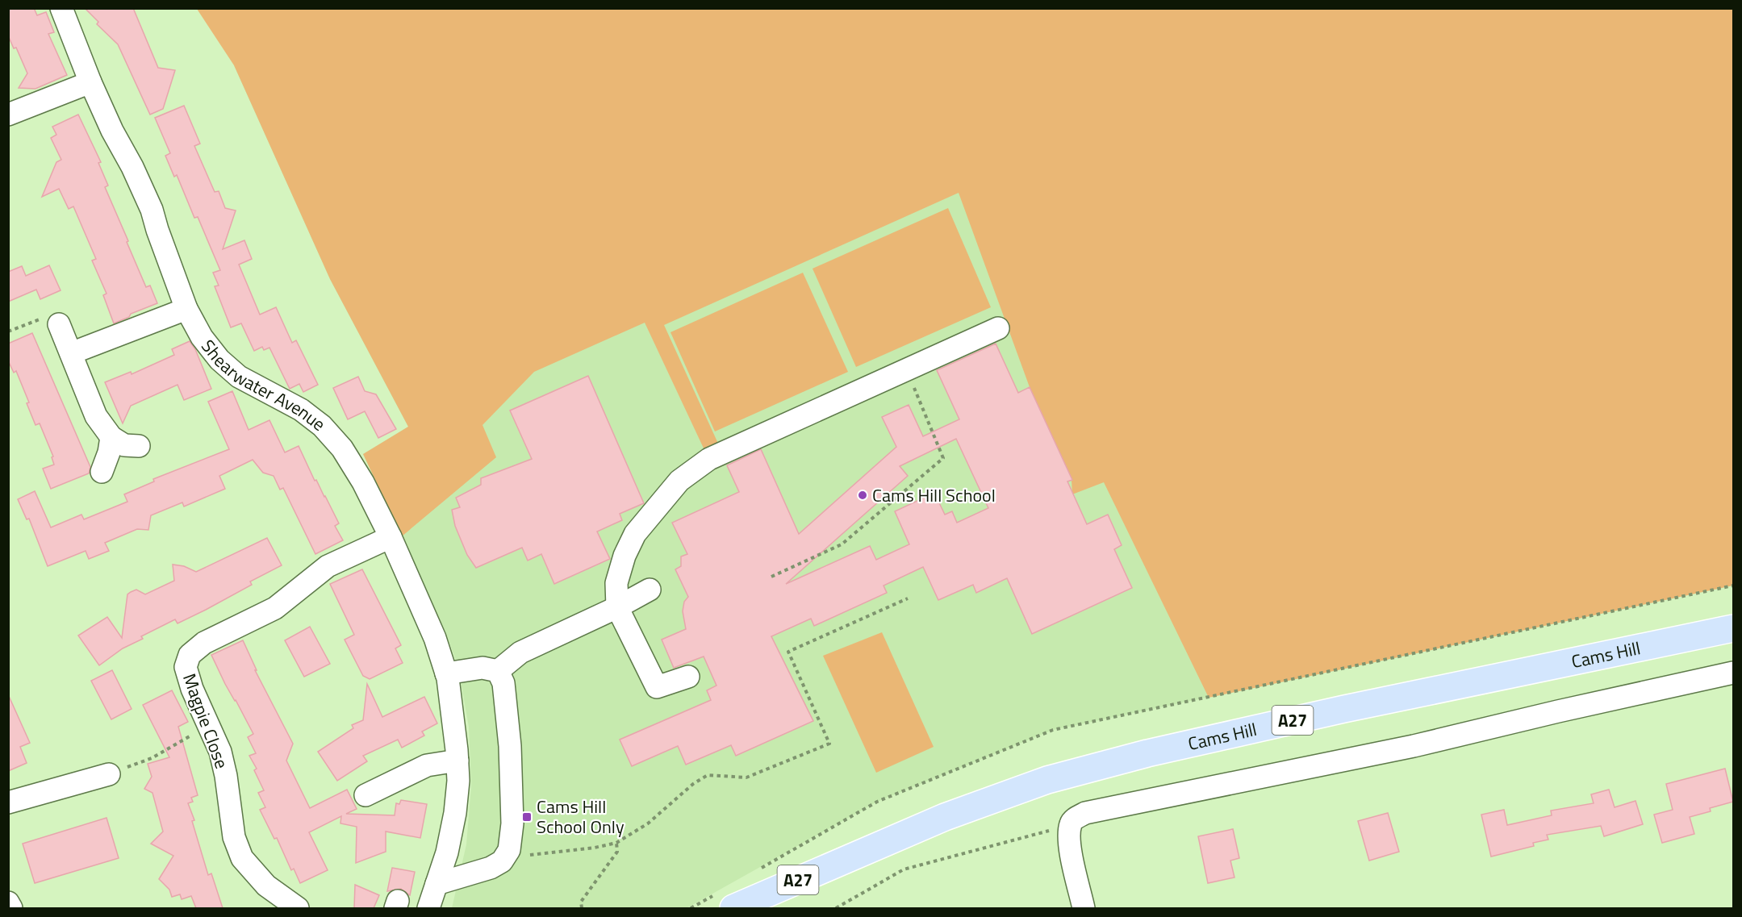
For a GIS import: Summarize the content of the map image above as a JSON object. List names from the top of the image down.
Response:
{
  "streets": {
    "main road": ["Cams Hill", "A27"],
    "street": ["Shearwater Avenue", "Magpie Close"]
  },
  "crossings": [
    ["Shearwater Avenue", "Magpie Close"]
  ],
  "places": {
    "other": ["Cams Hill School"],
    "transit": ["Cams Hill School Only"]
  }
}
